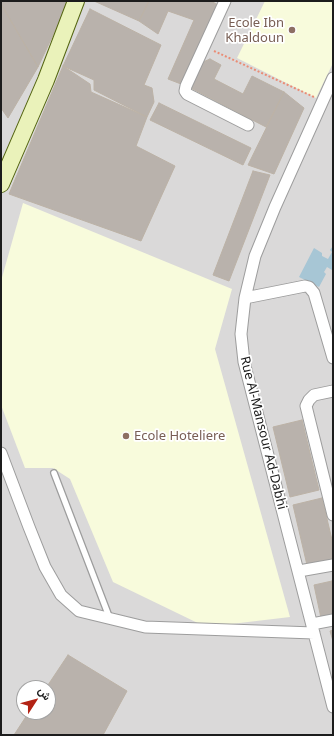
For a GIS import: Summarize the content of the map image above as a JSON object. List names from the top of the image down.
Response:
{
  "streets": {
    "street": ["Rue Al-Mansour Ad-Dabhi"]
  },
  "places": ["Ecole Ibn Khaldoun", "Ecole Hoteliere"],
  "north": "top right"
}
